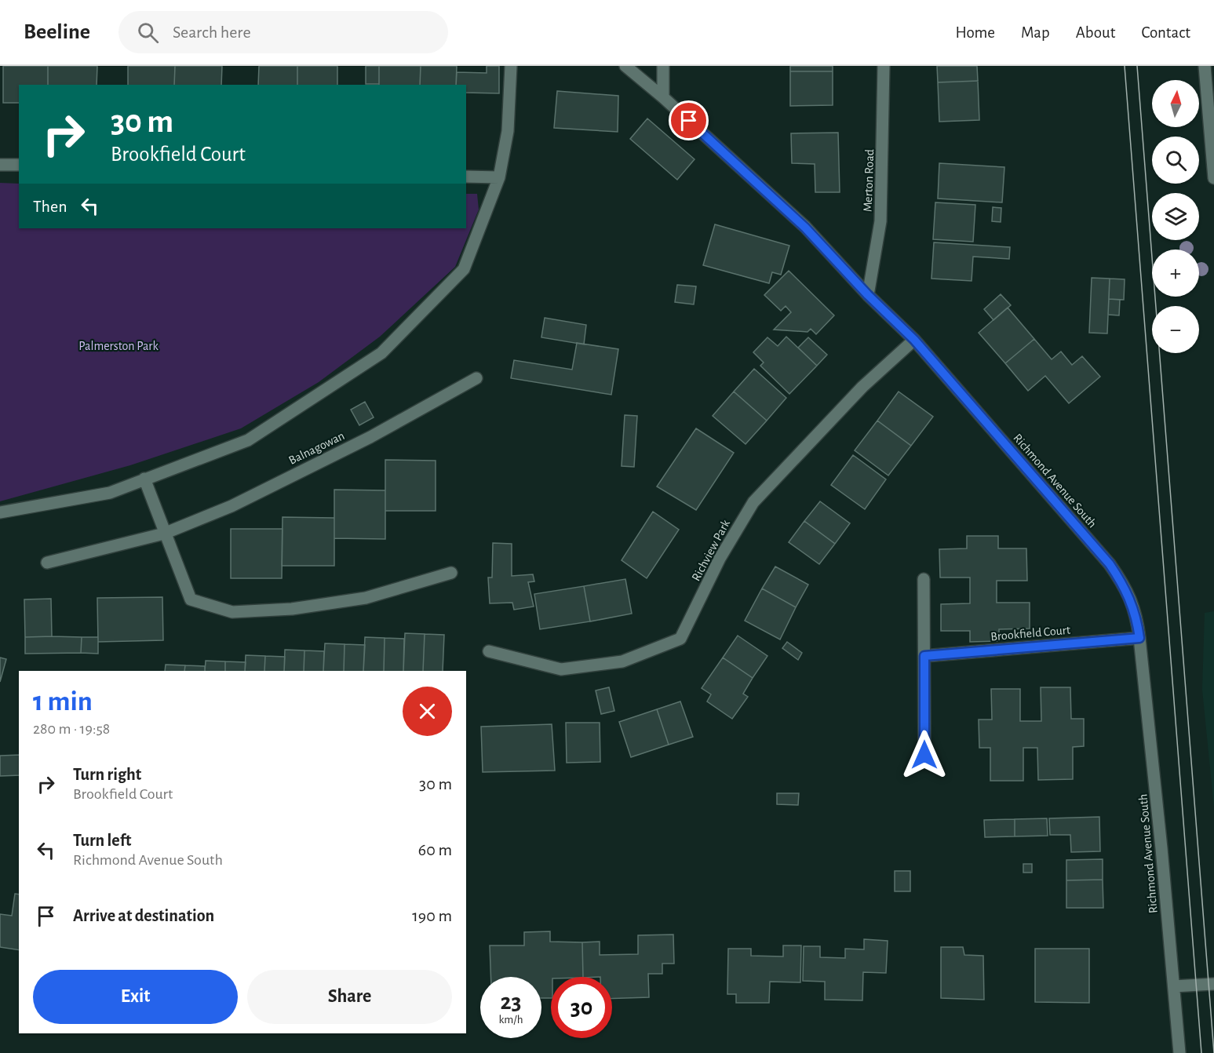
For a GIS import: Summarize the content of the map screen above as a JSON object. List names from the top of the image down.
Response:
{
  "streets": {
    "street": [
      "Merton Road",
      "Balnagowan",
      "Richmond Avenue South",
      "Richview Park",
      "Brookfield Court"
    ]
  },
  "crossings": [
    ["Merton Road", "Richmond Avenue South"],
    ["Richmond Avenue South", "Richview Park"],
    ["Richmond Avenue South", "Brookfield Court"]
  ],
  "parks": ["Palmerston Park"],
  "north": "top",
  "page": {
    "header": "Beeline",
    "search": "Search here",
    "nav": [
      "Home",
      "Map",
      "About",
      "Contact"
    ],
    "map_buttons": ["+", "−"],
    "turn": ["30 m", "Brookfield Court"],
    "then": "Then",
    "heading": ["1 min", "280 m · 19:58"],
    "list": [
      {
        "name": "Turn right",
        "note": "Brookfield Court",
        "value": "30 m"
      },
      {
        "name": "Turn left",
        "note": "Richmond Avenue South",
        "value": "60 m"
      },
      {
        "name": "Arrive at destination",
        "value": "190 m"
      }
    ],
    "buttons": ["Exit", "Share"],
    "speed": "23 km/h",
    "limit": "30"
  }
}
